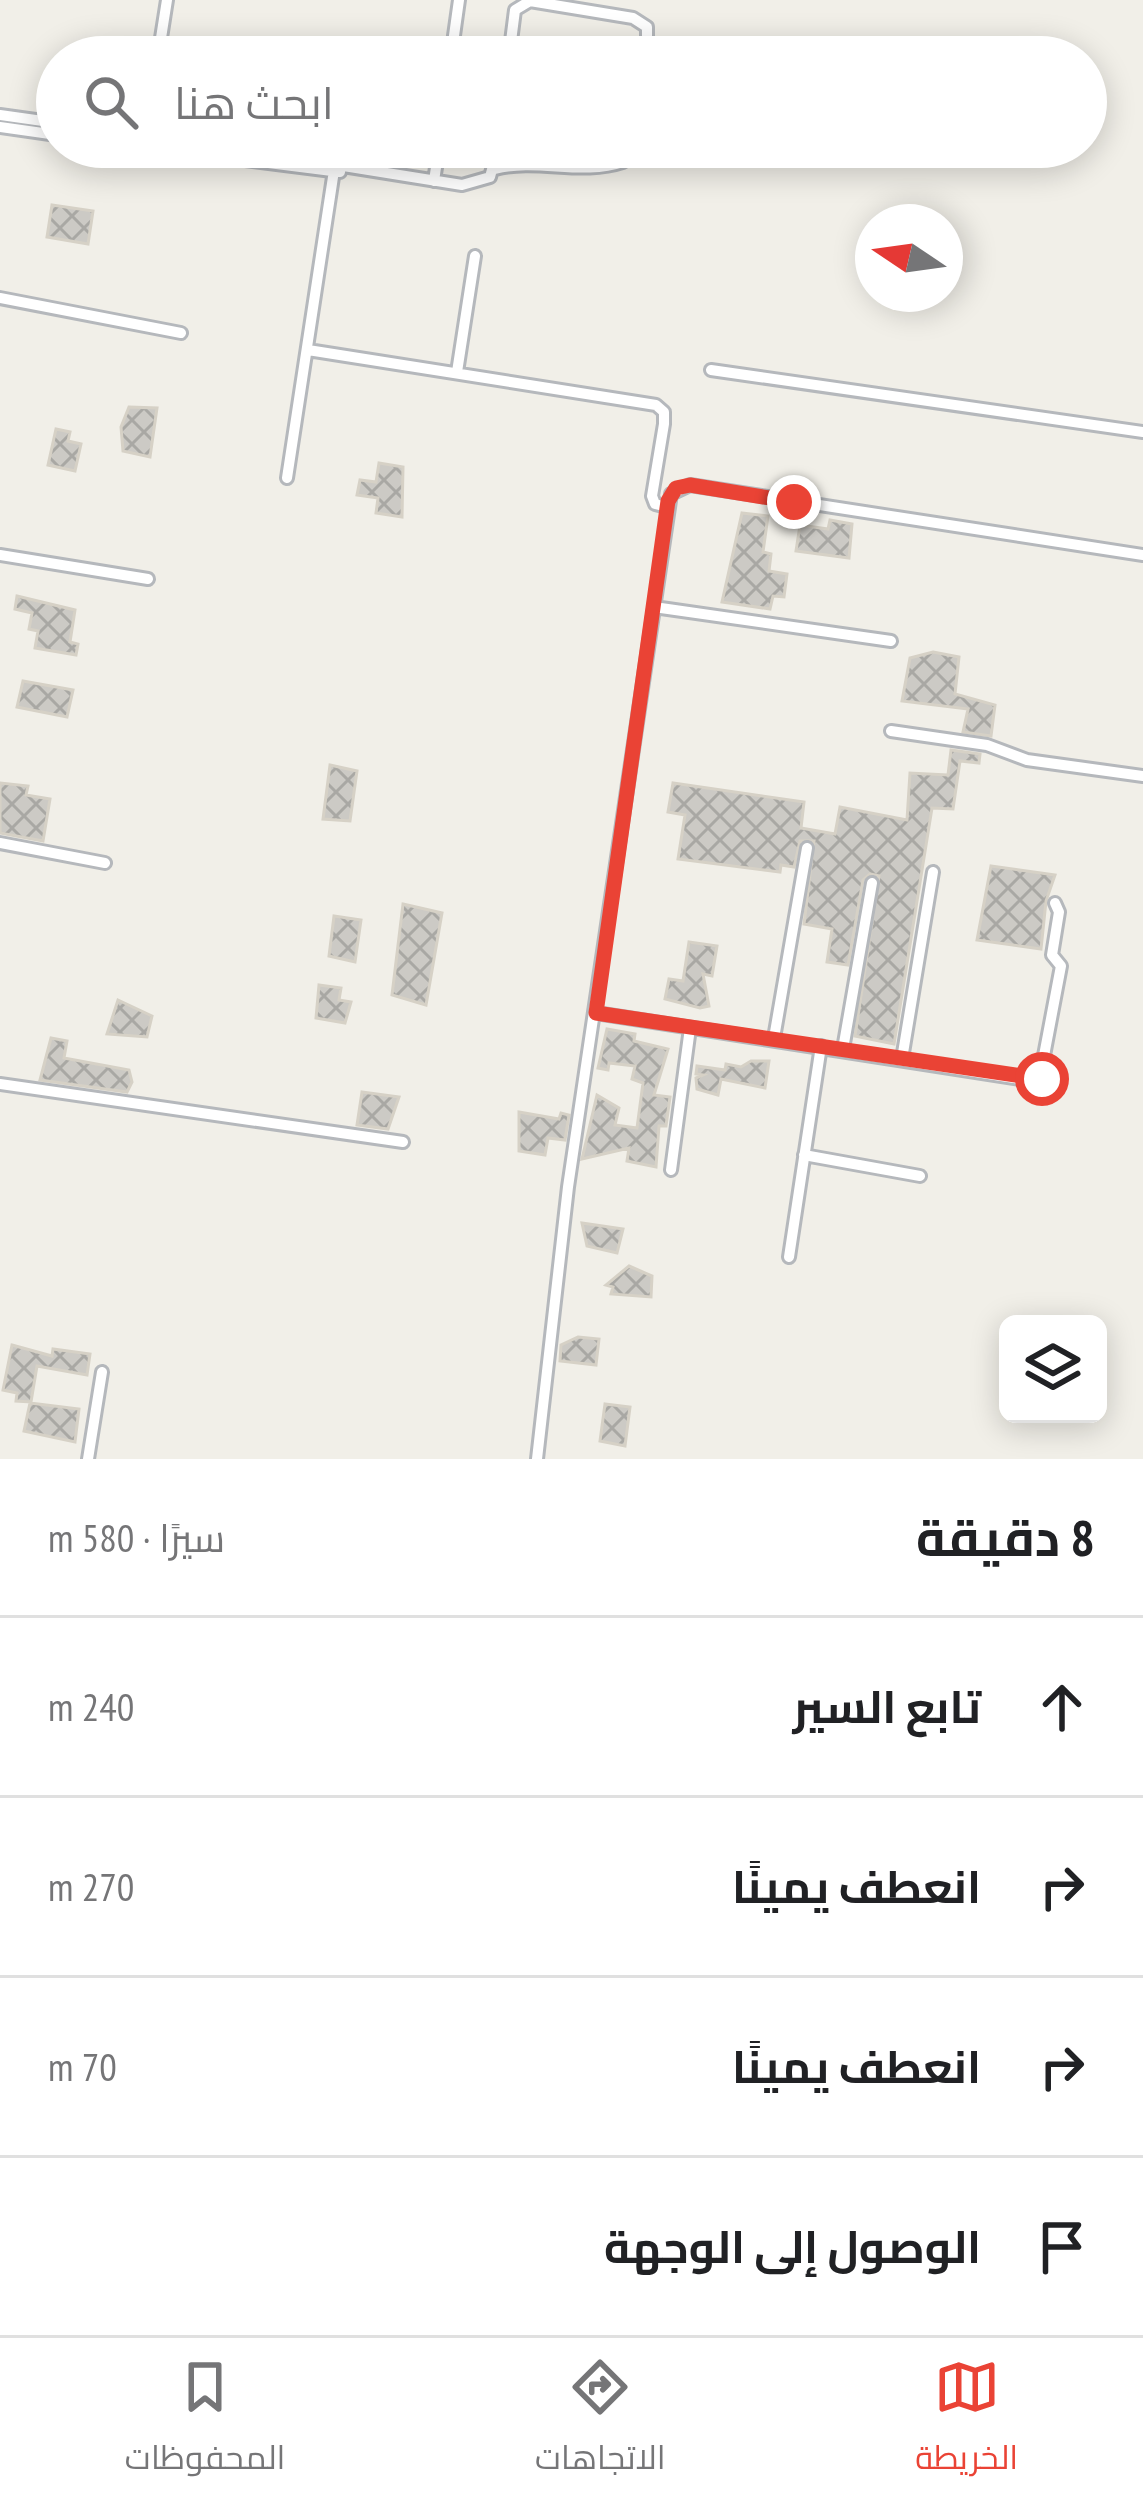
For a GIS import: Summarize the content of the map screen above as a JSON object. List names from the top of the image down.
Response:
{
  "north": "left",
  "page": {
    "search": "ابحث هنا",
    "heading": ["8 دقيقة", "سيرًا · 580 m"],
    "list": [
      ["تابع السير", "240 m"],
      ["انعطف يمينًا", "270 m"],
      ["انعطف يمينًا", "70 m"],
      "الوصول إلى الوجهة"
    ],
    "nav": ["الخريطة", "الاتجاهات", "المحفوظات"]
  }
}
